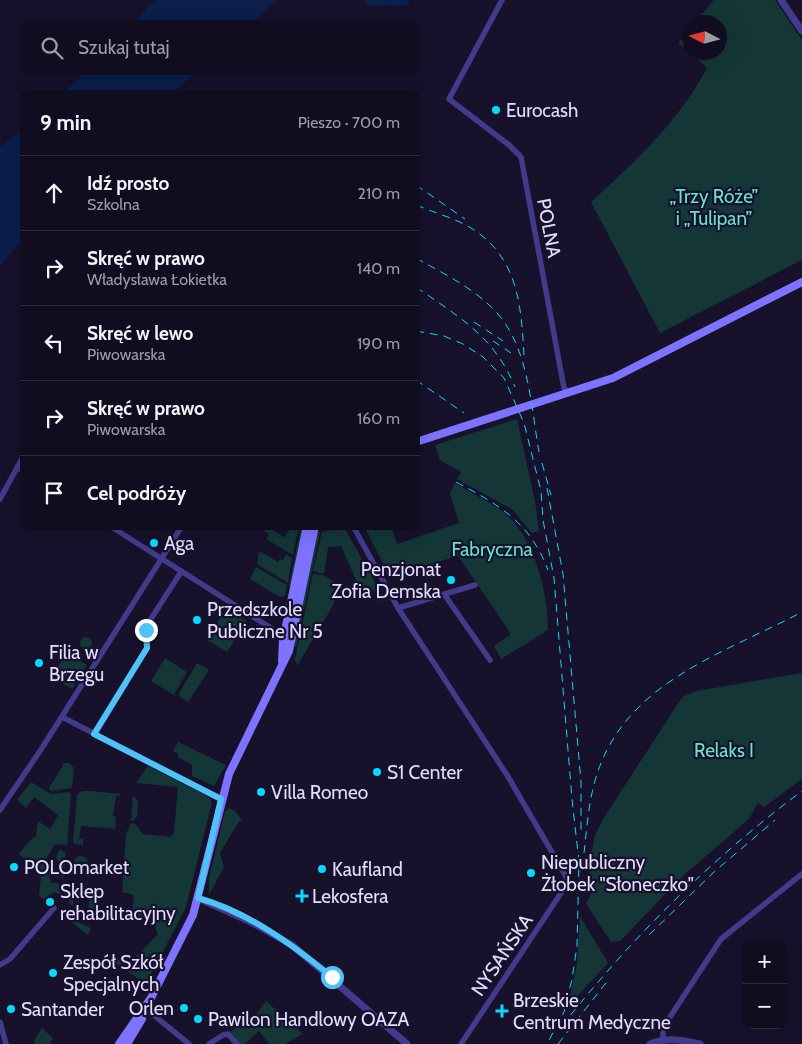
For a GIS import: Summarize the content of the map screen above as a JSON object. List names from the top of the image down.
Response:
{
  "streets": {
    "street": ["POLNA", "NYSAŃSKA"]
  },
  "parks": ["„Trzy Róże” i „Tulipan”", "Fabryczna", "Relaks I"],
  "places": {
    "other": [
      "Eurocash",
      "Aga",
      "Penzjonat Zofia Demska",
      "Przedszkole Publiczne Nr 5",
      "Filia w Brzegu",
      "S1 Center",
      "Villa Romeo",
      "POLOmarket",
      "Kaufland",
      "Niepubliczny Żłobek \"Słoneczko\"",
      "Sklep rehabilitacyjny",
      "Zespół Szkół Specjalnych",
      "Orlen",
      "Santander",
      "Pawilon Handlowy OAZA"
    ],
    "health": ["Lekosfera", "Brzeskie Centrum Medyczne"]
  },
  "north": "left",
  "page": {
    "search": "Szukaj tutaj",
    "heading": ["9 min", "Pieszo · 700 m"],
    "list": [
      ["Idź prosto", "Szkolna", "210 m"],
      ["Skręć w prawo", "Władysława Łokietka", "140 m"],
      ["Skręć w lewo", "Piwowarska", "190 m"],
      ["Skręć w prawo", "Piwowarska", "160 m"],
      "Cel podróży"
    ],
    "map_buttons": ["+", "−"]
  }
}
